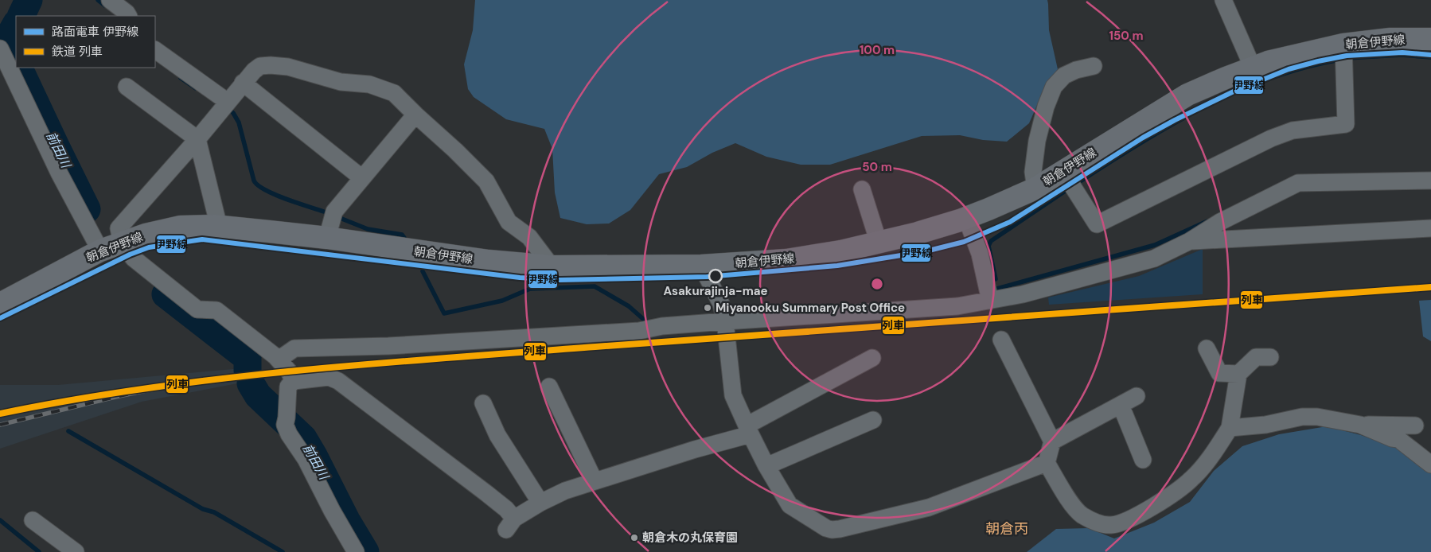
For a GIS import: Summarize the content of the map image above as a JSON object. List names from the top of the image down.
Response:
{
  "streets": {
    "main road": ["朝倉伊野線"]
  },
  "districts": ["朝倉丙"],
  "water": ["前田川"],
  "places": ["Asakurajinja-mae", "Miyanooku Summary Post Office", "朝倉木の丸保育園"],
  "lines": ["tram line 伊野線", "rail line 列車"],
  "legend": ["路面電車 伊野線", "鉄道 列車"],
  "rings": ["150 m", "100 m", "50 m"]
}
